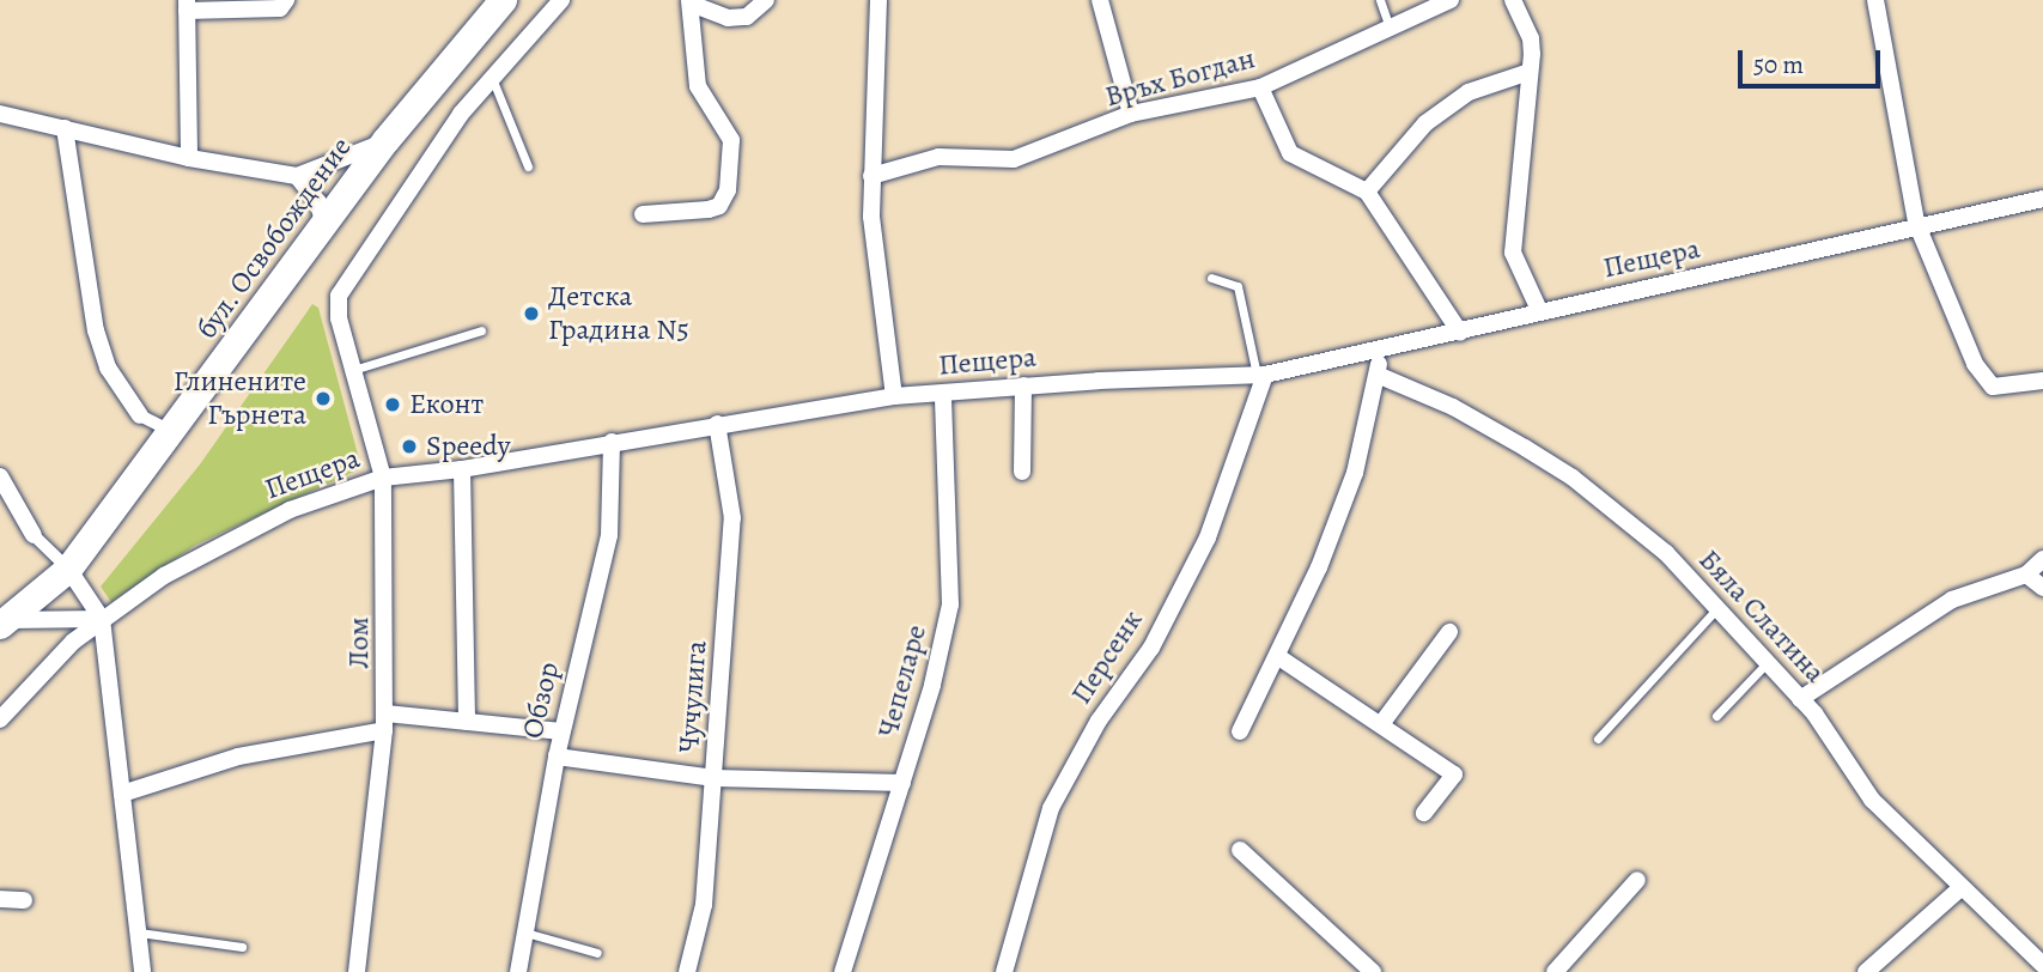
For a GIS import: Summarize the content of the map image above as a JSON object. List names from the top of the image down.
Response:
{
  "streets": {
    "main road": ["бул. Освобождение"],
    "street": [
      "Връх Богдан",
      "Пещера",
      "Бяла Слатина",
      "Лом",
      "Персенк",
      "Чепеларе",
      "Чучулига",
      "Обзор"
    ]
  },
  "crossings": [
    ["Пещера", "Лом"],
    ["Пещера", "Персенк"],
    ["Пещера", "Чепеларе"],
    ["Пещера", "Чучулига"],
    ["Пещера", "Обзор"]
  ],
  "places": [
    "Детска Градина N5",
    "Глинените Гърнета",
    "Еконт",
    "Speedy"
  ],
  "scale_bar": "50 m"
}
